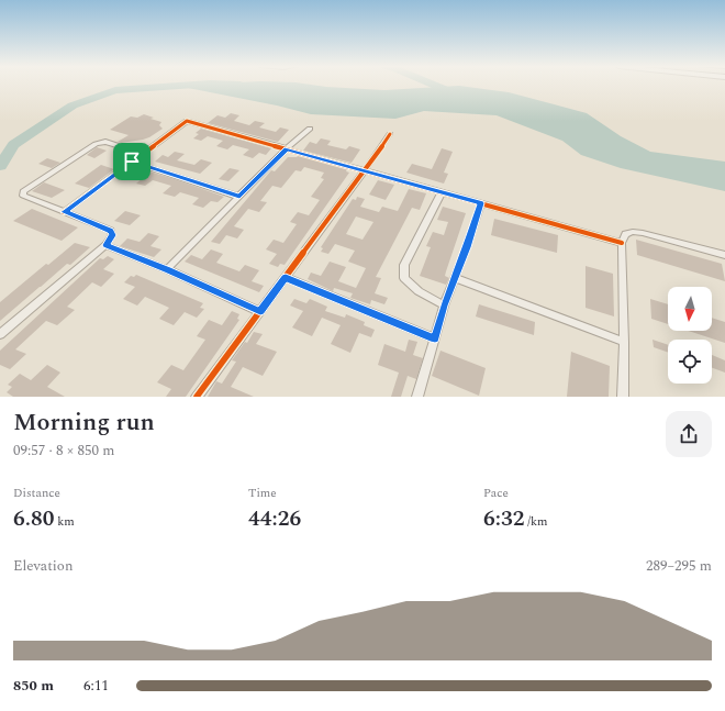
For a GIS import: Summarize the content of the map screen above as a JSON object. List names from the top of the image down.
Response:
{
  "north": "bottom",
  "page": {
    "heading": ["Morning run", "09:57 · 8 × 850 m"],
    "stats": [
      ["Distance", "6.80 km"],
      ["Time", "44:26"],
      ["Pace", "6:32 /km"]
    ],
    "chart": ["Elevation", "289–295 m"],
    "list": [
      {
        "name": "850 m",
        "note": "6:11"
      }
    ]
  }
}
